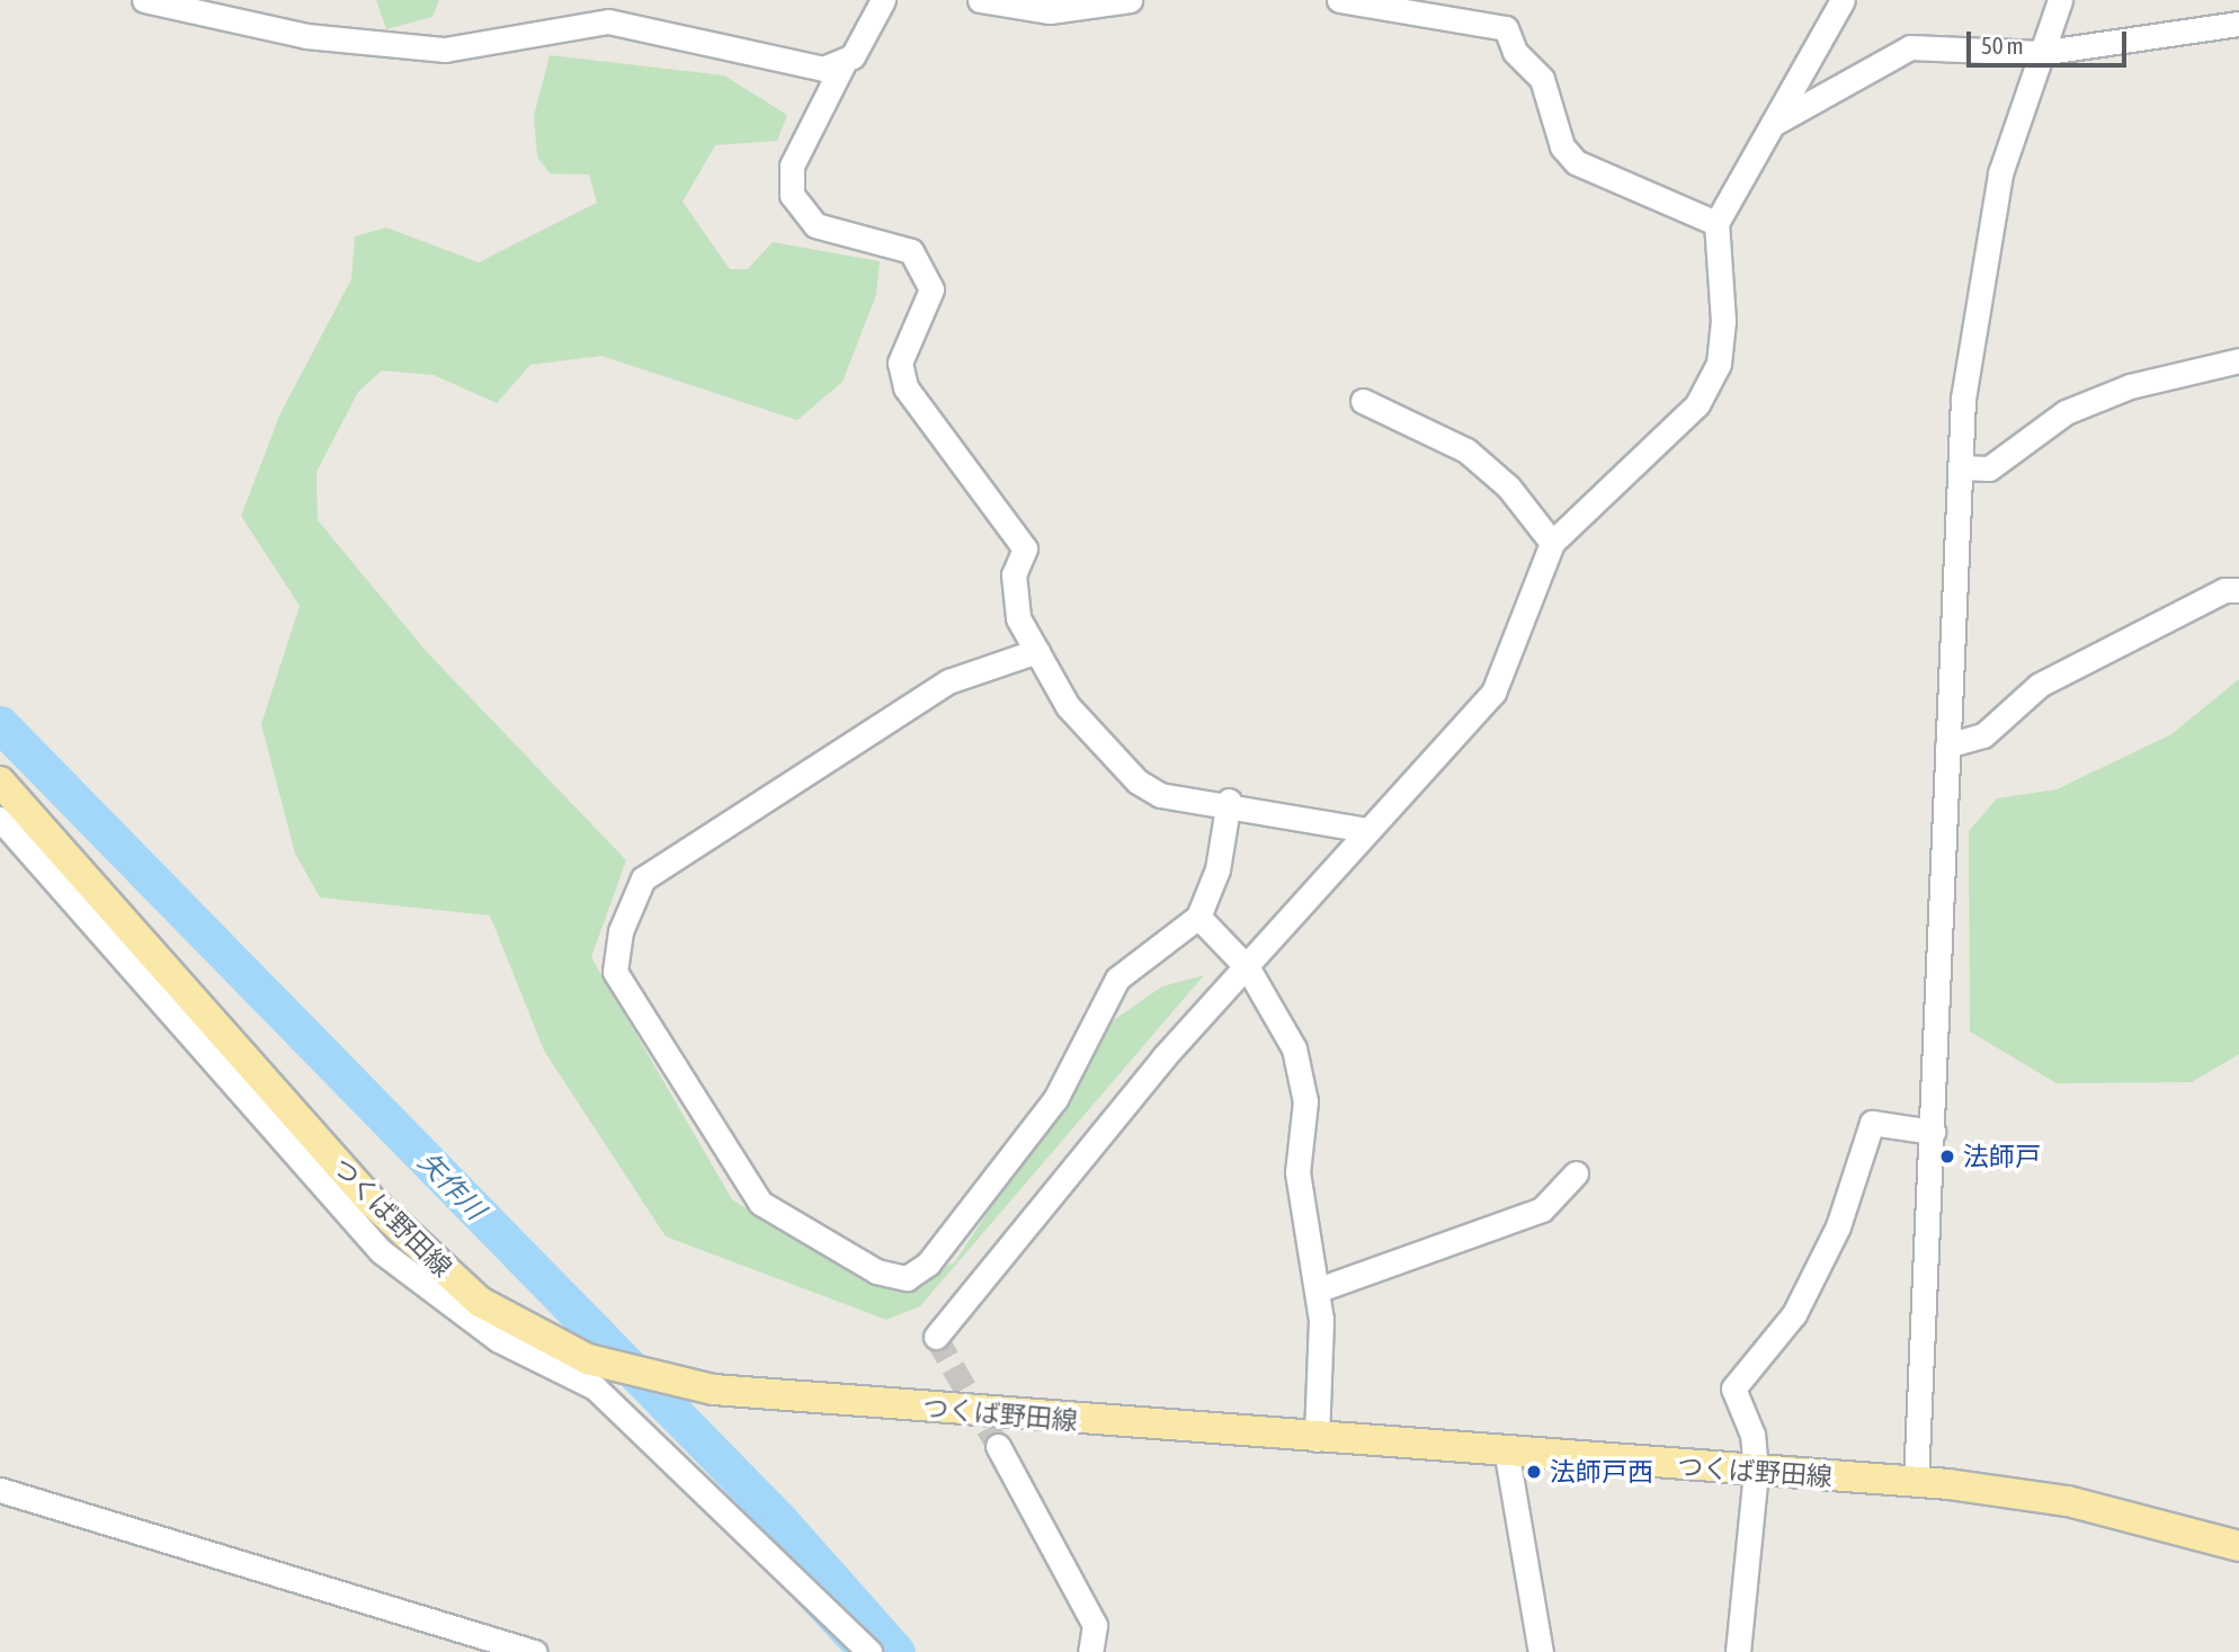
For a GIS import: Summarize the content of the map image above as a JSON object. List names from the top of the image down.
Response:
{
  "streets": {
    "main road": ["つくば野田線"]
  },
  "water": ["矢作川"],
  "places": ["法師戸", "法師戸西"],
  "scale_bar": "50 m"
}
